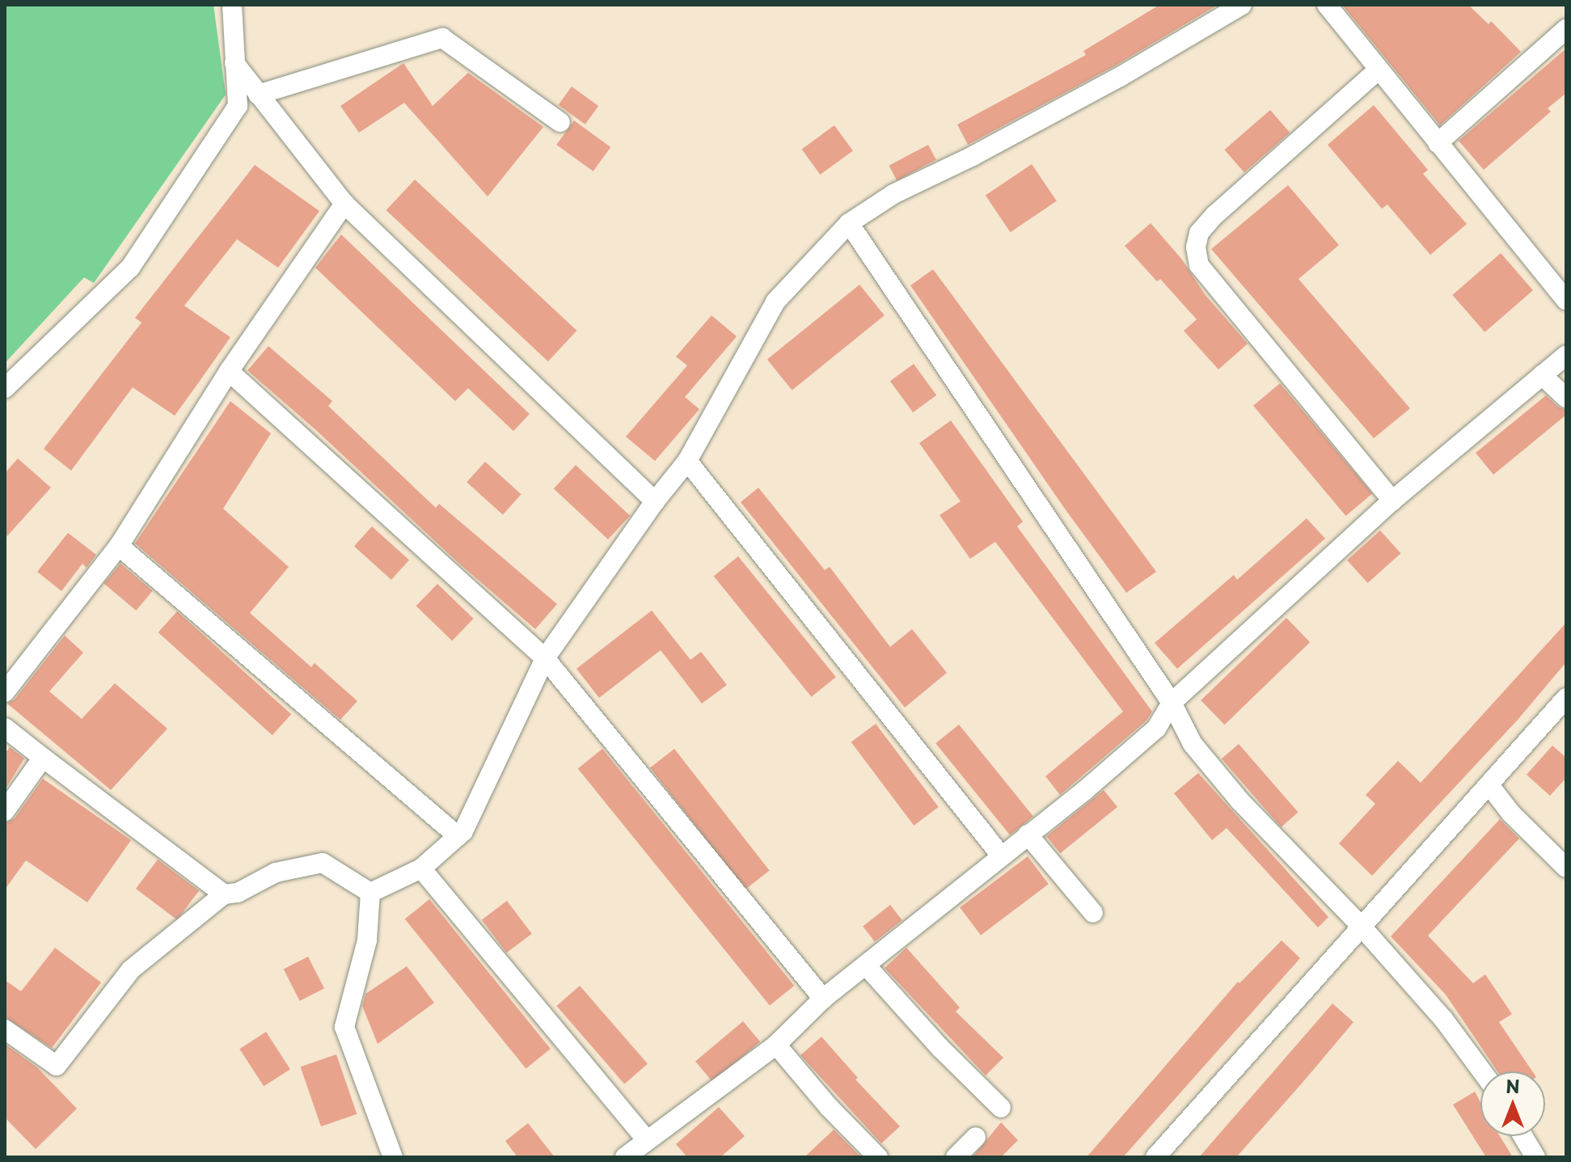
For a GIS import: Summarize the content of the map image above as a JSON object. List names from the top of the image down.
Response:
{
  "north": "top"
}
